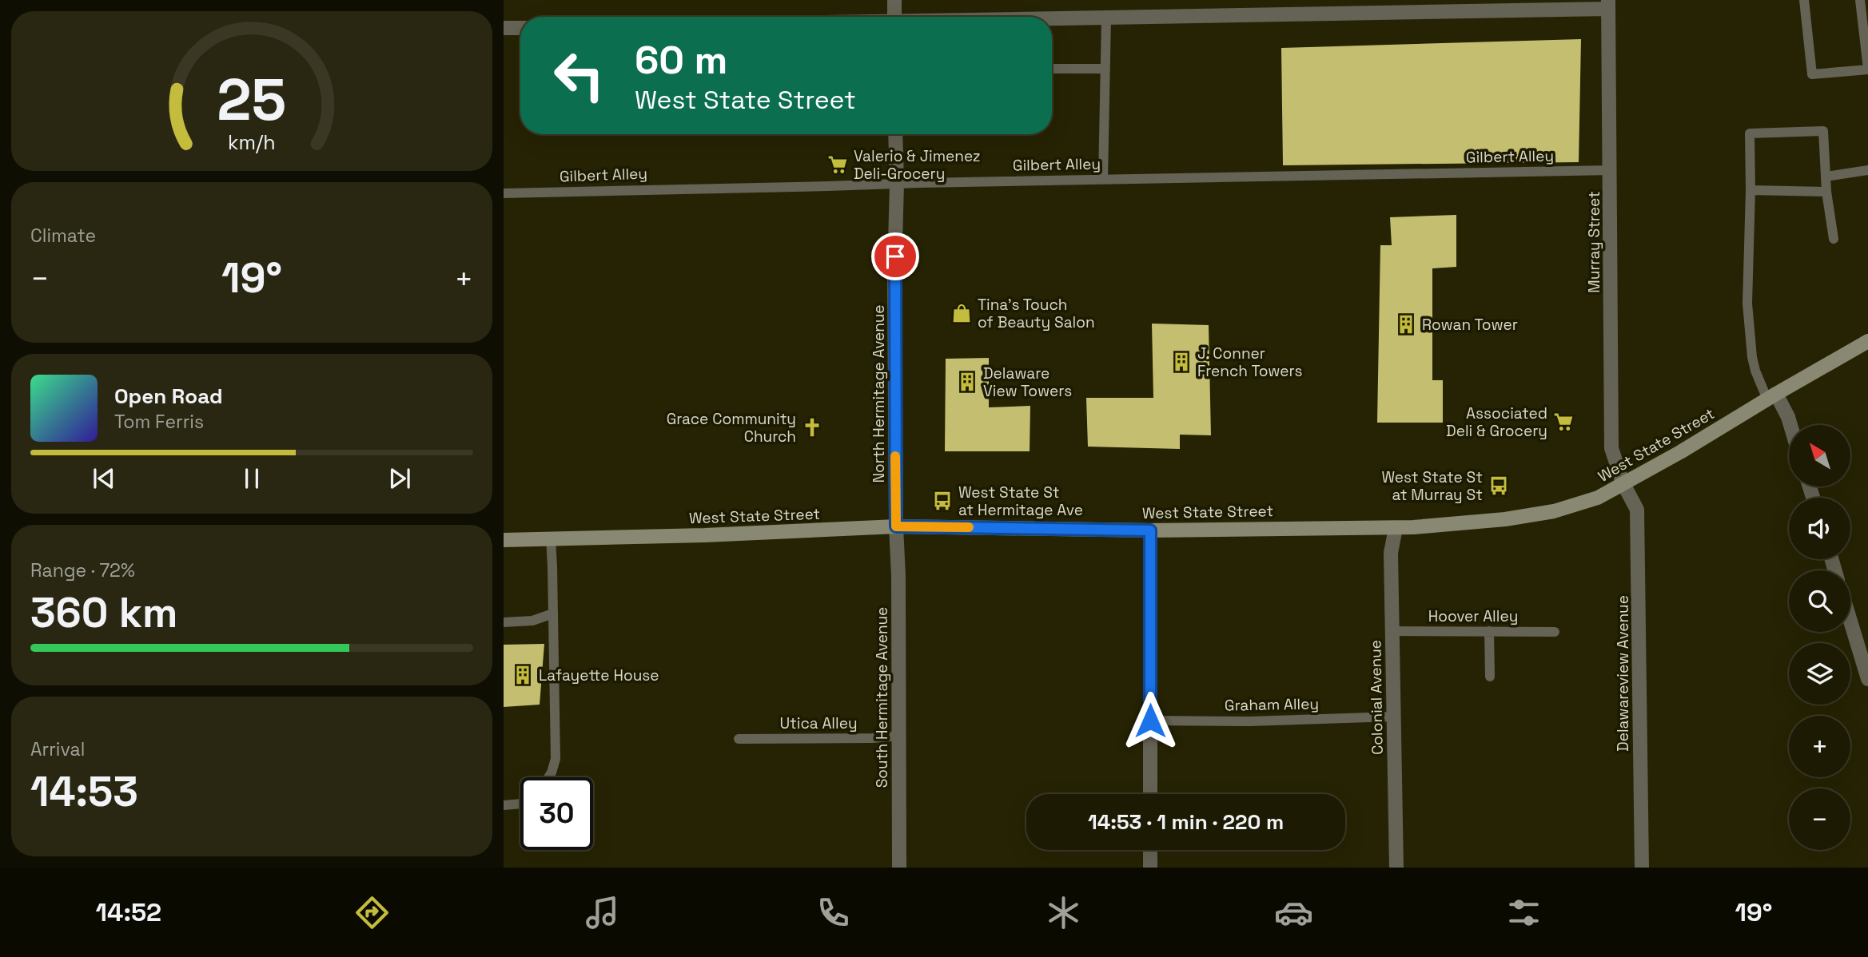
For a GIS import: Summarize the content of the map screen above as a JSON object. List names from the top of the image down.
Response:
{
  "streets": {
    "street": [
      "Murray Street",
      "North Hermitage Avenue",
      "West State Street",
      "Delawareview Avenue",
      "South Hermitage Avenue",
      "Colonial Avenue"
    ],
    "lane": [
      "Gilbert Alley",
      "Hoover Alley",
      "Graham Alley",
      "Utica Alley"
    ]
  },
  "crossings": [
    ["Gilbert Alley", "Murray Street"],
    ["Gilbert Alley", "North Hermitage Avenue"],
    ["Murray Street", "West State Street"],
    ["Murray Street", "Delawareview Avenue"],
    ["North Hermitage Avenue", "West State Street"],
    ["North Hermitage Avenue", "South Hermitage Avenue"],
    ["West State Street", "Delawareview Avenue"],
    ["West State Street", "South Hermitage Avenue"],
    ["West State Street", "Colonial Avenue"],
    ["Hoover Alley", "Colonial Avenue"],
    ["South Hermitage Avenue", "Utica Alley"],
    ["Colonial Avenue", "Graham Alley"]
  ],
  "places": {
    "supermarket": ["Valerio & Jimenez Deli-Grocery", "Associated Deli & Grocery"],
    "shop": ["Tina's Touch of Beauty Salon"],
    "building": [
      "Rowan Tower",
      "J. Conner French Towers",
      "Delaware View Towers",
      "Lafayette House"
    ],
    "church": ["Grace Community Church"],
    "bus stop": ["West State St at Murray St", "West State St at Hermitage Ave"]
  },
  "north": "top left",
  "page": {
    "turn": ["60 m", "West State Street"],
    "tile": [
      "Climate",
      ["Range · 72%", "360 km"],
      ["Arrival", "14:53"]
    ],
    "heat": ["−", "19°", "+"],
    "song": ["Open Road", "Tom Ferris"],
    "map_buttons": ["+", "−"],
    "limit": "30",
    "trip": "14:53 · 1 min · 220 m",
    "tabs": ["14:52", "19°"],
    "gauge": ["25", "km/h"]
  }
}
